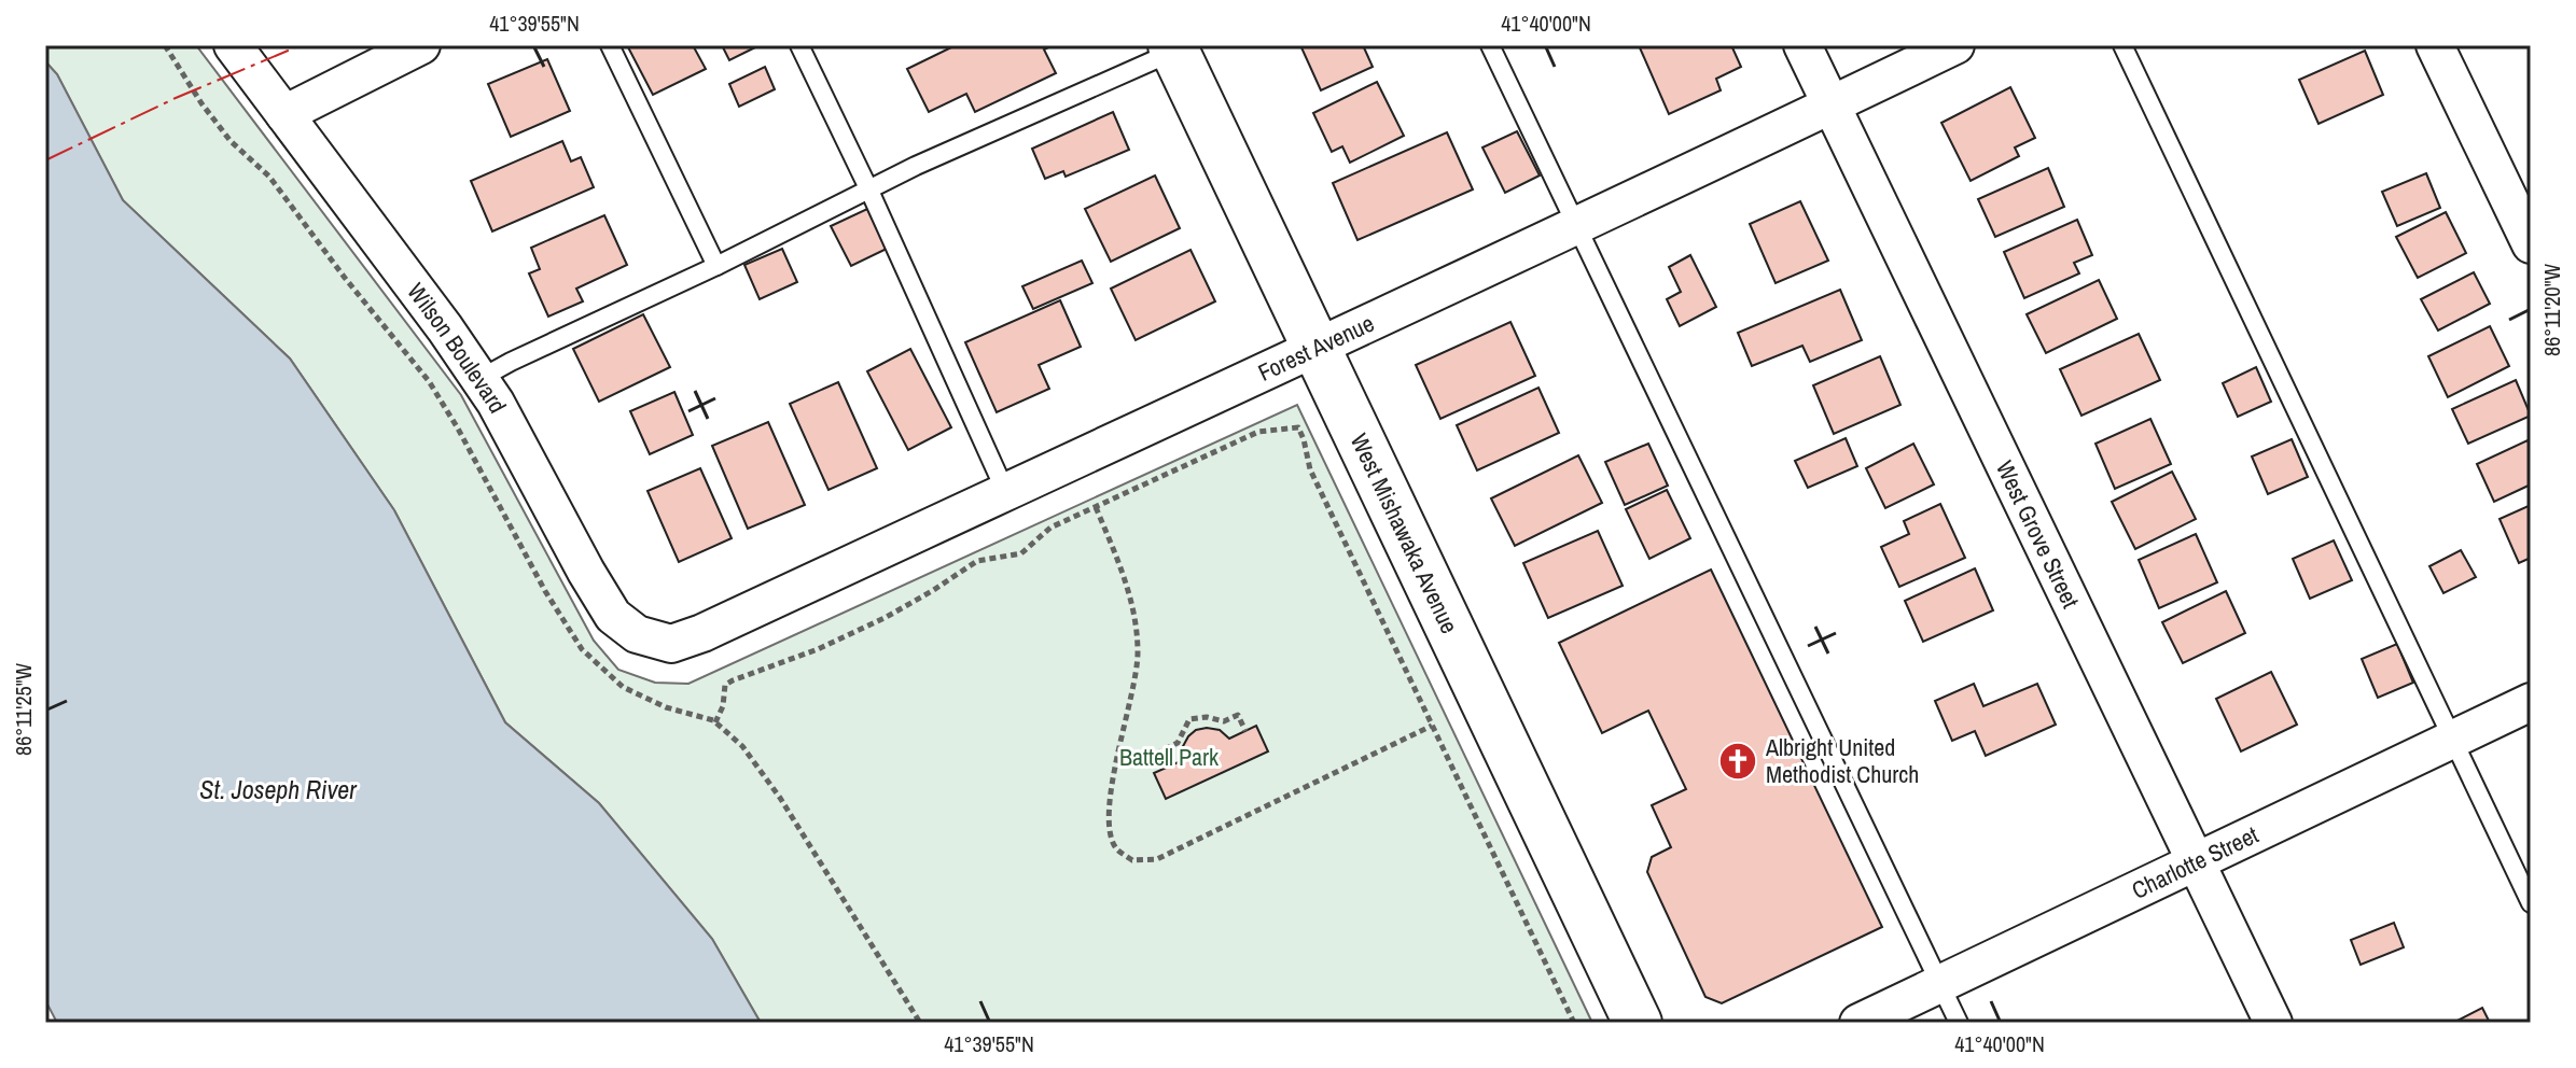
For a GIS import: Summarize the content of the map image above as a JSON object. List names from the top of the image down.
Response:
{
  "streets": {
    "main road": ["West Mishawaka Avenue"],
    "street": [
      "Wilson Boulevard",
      "Forest Avenue",
      "West Grove Street",
      "Charlotte Street"
    ]
  },
  "crossings": [
    ["Wilson Boulevard", "Forest Avenue"],
    ["Forest Avenue", "West Mishawaka Avenue"],
    ["Forest Avenue", "West Grove Street"],
    ["West Grove Street", "Charlotte Street"]
  ],
  "water": ["St. Joseph River"],
  "parks": ["Battell Park"],
  "places": {
    "church": ["Albright United Methodist Church"]
  },
  "coordinates": [
    "41°39'55\"N",
    "41°40'00\"N",
    "86°11'20\"W",
    "86°11'25\"W"
  ]
}
